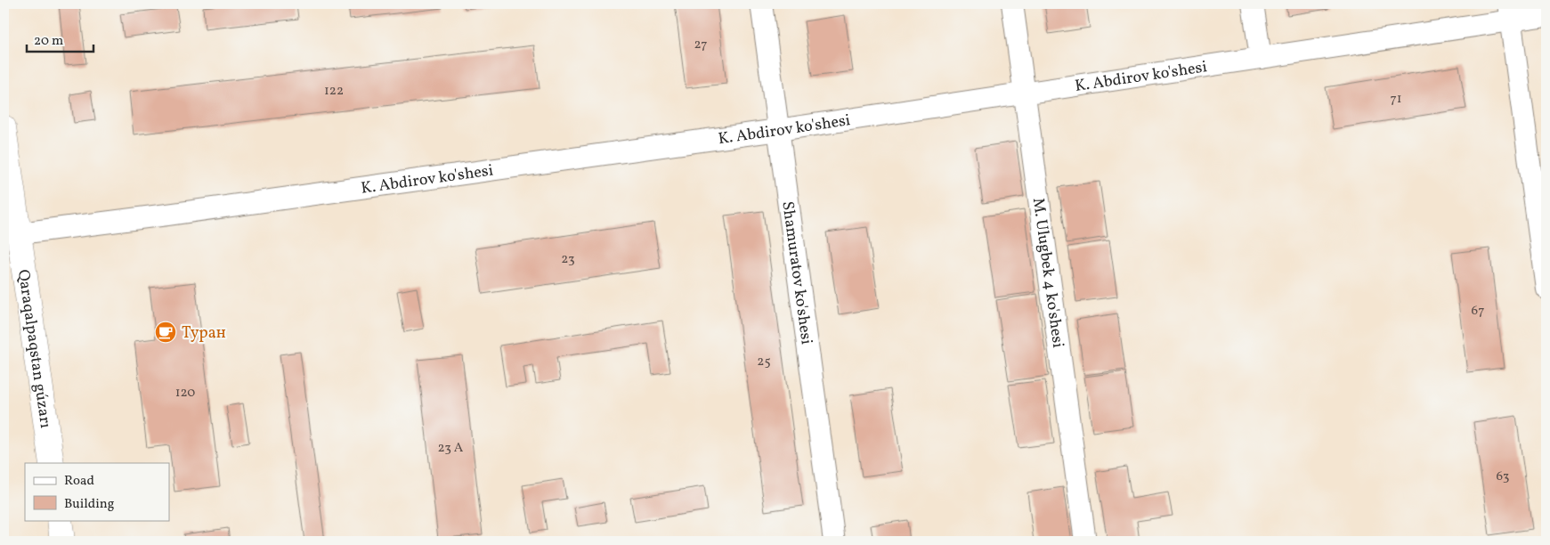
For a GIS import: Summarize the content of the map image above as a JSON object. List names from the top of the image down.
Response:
{
  "streets": {
    "street": [
      "K. Abdirov ko'shesi",
      "Shamuratov ko'shesi",
      "M. Ulugbek 4 ko'shesi",
      "Qaraqalpaqstan gúzarı"
    ]
  },
  "crossings": [
    ["K. Abdirov ko'shesi", "Shamuratov ko'shesi"],
    ["K. Abdirov ko'shesi", "M. Ulugbek 4 ko'shesi"],
    ["K. Abdirov ko'shesi", "Qaraqalpaqstan gúzarı"]
  ],
  "places": {
    "cafe": ["Туран"]
  },
  "house_numbers": [
    "27",
    "122",
    "71",
    "23",
    "67",
    "25",
    "120",
    "23 А",
    "63"
  ],
  "legend": ["Road", "Building"],
  "scale_bar": "20 m"
}
